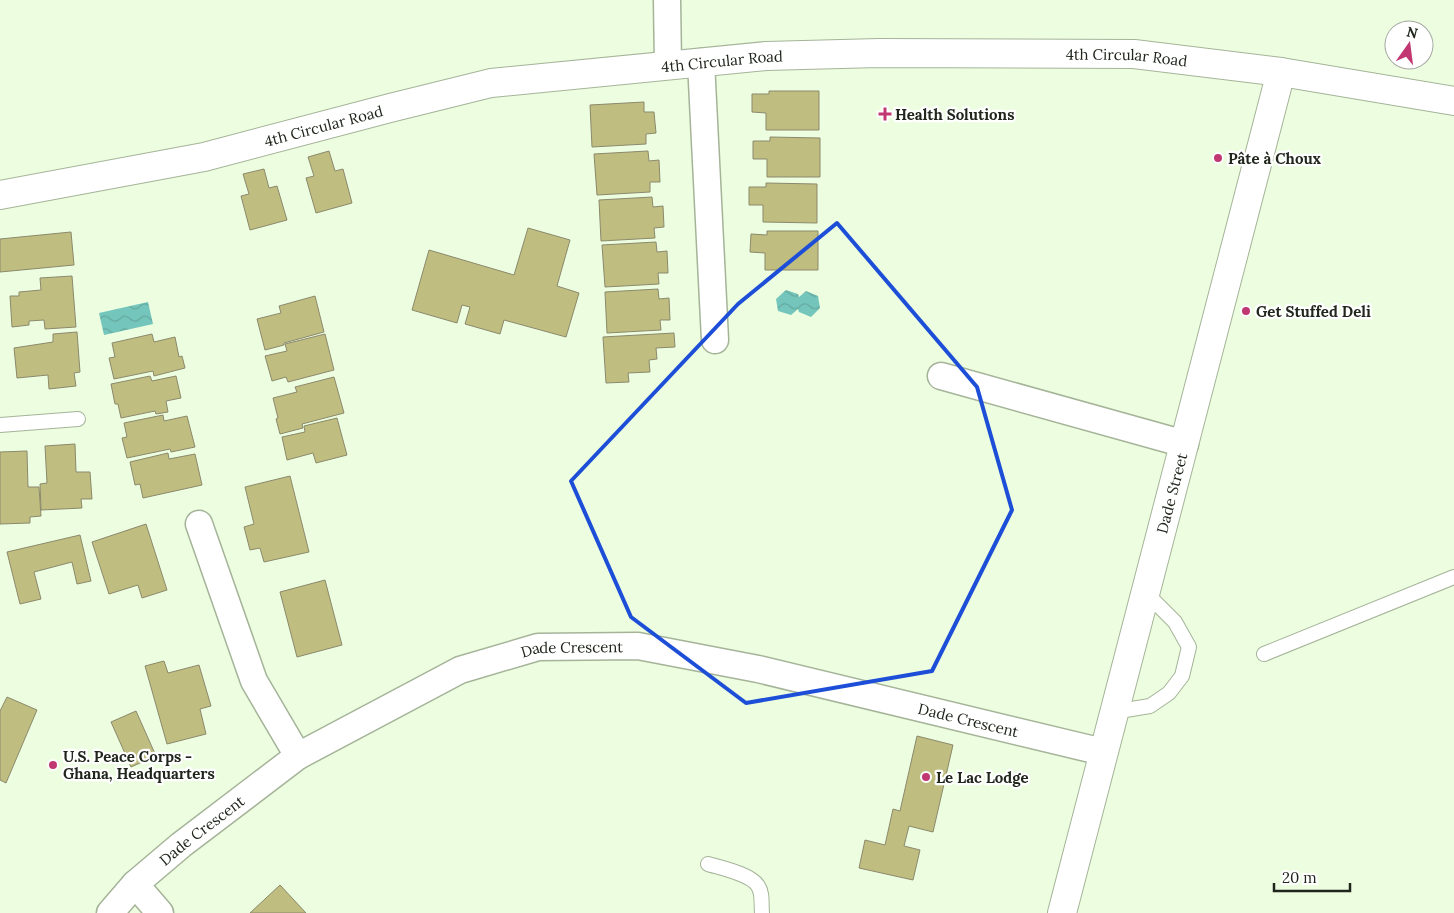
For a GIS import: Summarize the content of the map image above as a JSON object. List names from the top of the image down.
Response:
{
  "streets": {
    "street": ["4th Circular Road", "Dade Street", "Dade Crescent"]
  },
  "crossings": [
    ["4th Circular Road", "Dade Street"],
    ["Dade Street", "Dade Crescent"]
  ],
  "places": {
    "health": ["Health Solutions"],
    "other": [
      "Pâte à Choux",
      "Get Stuffed Deli",
      "U.S. Peace Corps - Ghana, Headquarters",
      "Le Lac Lodge"
    ]
  },
  "scale_bar": "20 m",
  "north": "top"
}
